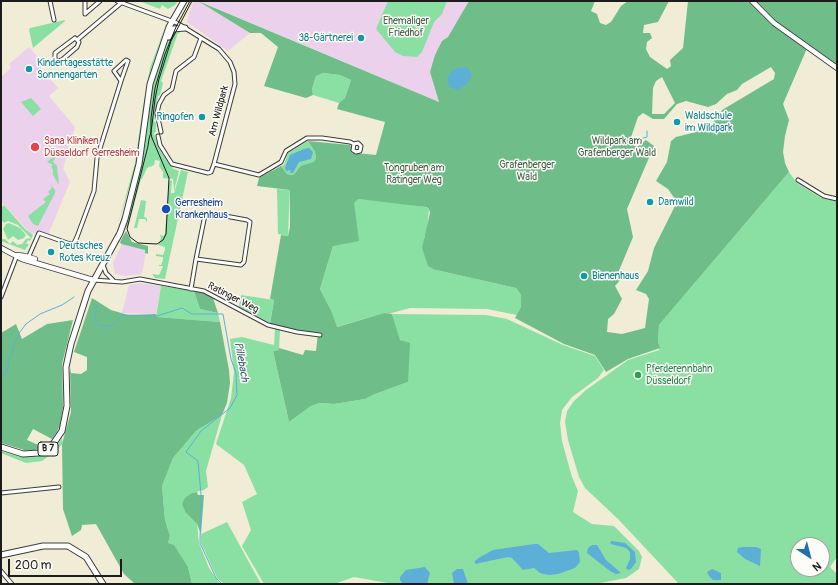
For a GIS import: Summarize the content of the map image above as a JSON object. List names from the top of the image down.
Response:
{
  "streets": {
    "main road": ["B 7"],
    "street": ["Am Wildpark", "Ratinger Weg"]
  },
  "crossings": [
    ["Am Wildpark", "B 7"],
    ["Ratinger Weg", "B 7"]
  ],
  "water": ["Pillebach"],
  "parks": [
    "Ehemaliger Friedhof",
    "Wildpark am Grafenberger Wald",
    "Grafenberger Wald",
    "Tongruben am Ratinger Weg"
  ],
  "places": [
    "38-Gärtnerei",
    "Kindertagesstätte Sonnengarten",
    "Ringofen",
    "Waldschule im Wildpark",
    "Sana Kliniken Düsseldorf Gerresheim",
    "Damwild",
    "Gerresheim Krankenhaus",
    "Deutsches Rotes Kreuz",
    "Bienenhaus",
    "Pferderennbahn Düsseldorf"
  ],
  "scale_bar": "200 m",
  "north": "bottom right"
}
